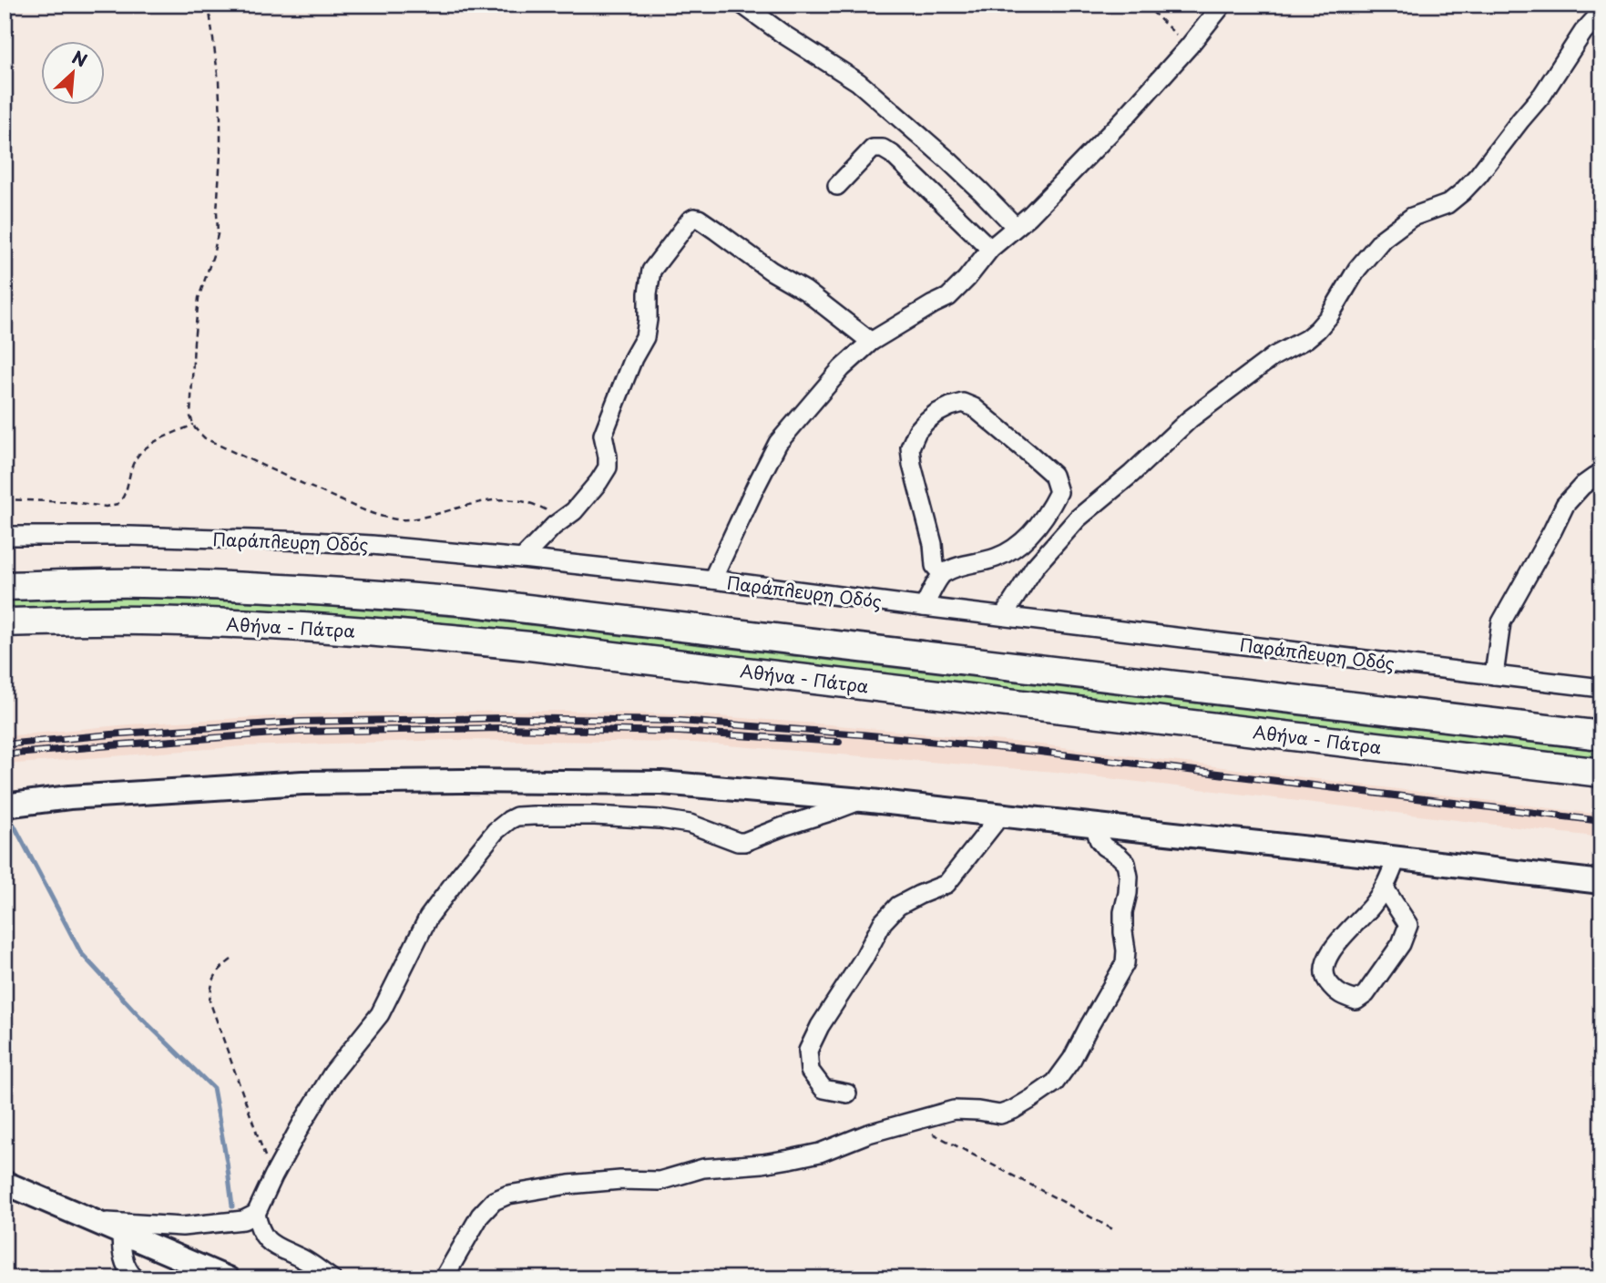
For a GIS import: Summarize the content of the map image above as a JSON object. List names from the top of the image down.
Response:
{
  "streets": {
    "highway": ["Αθήνα - Πάτρα"],
    "street": ["Παράπλευρη Οδός"]
  },
  "north": "top right"
}
